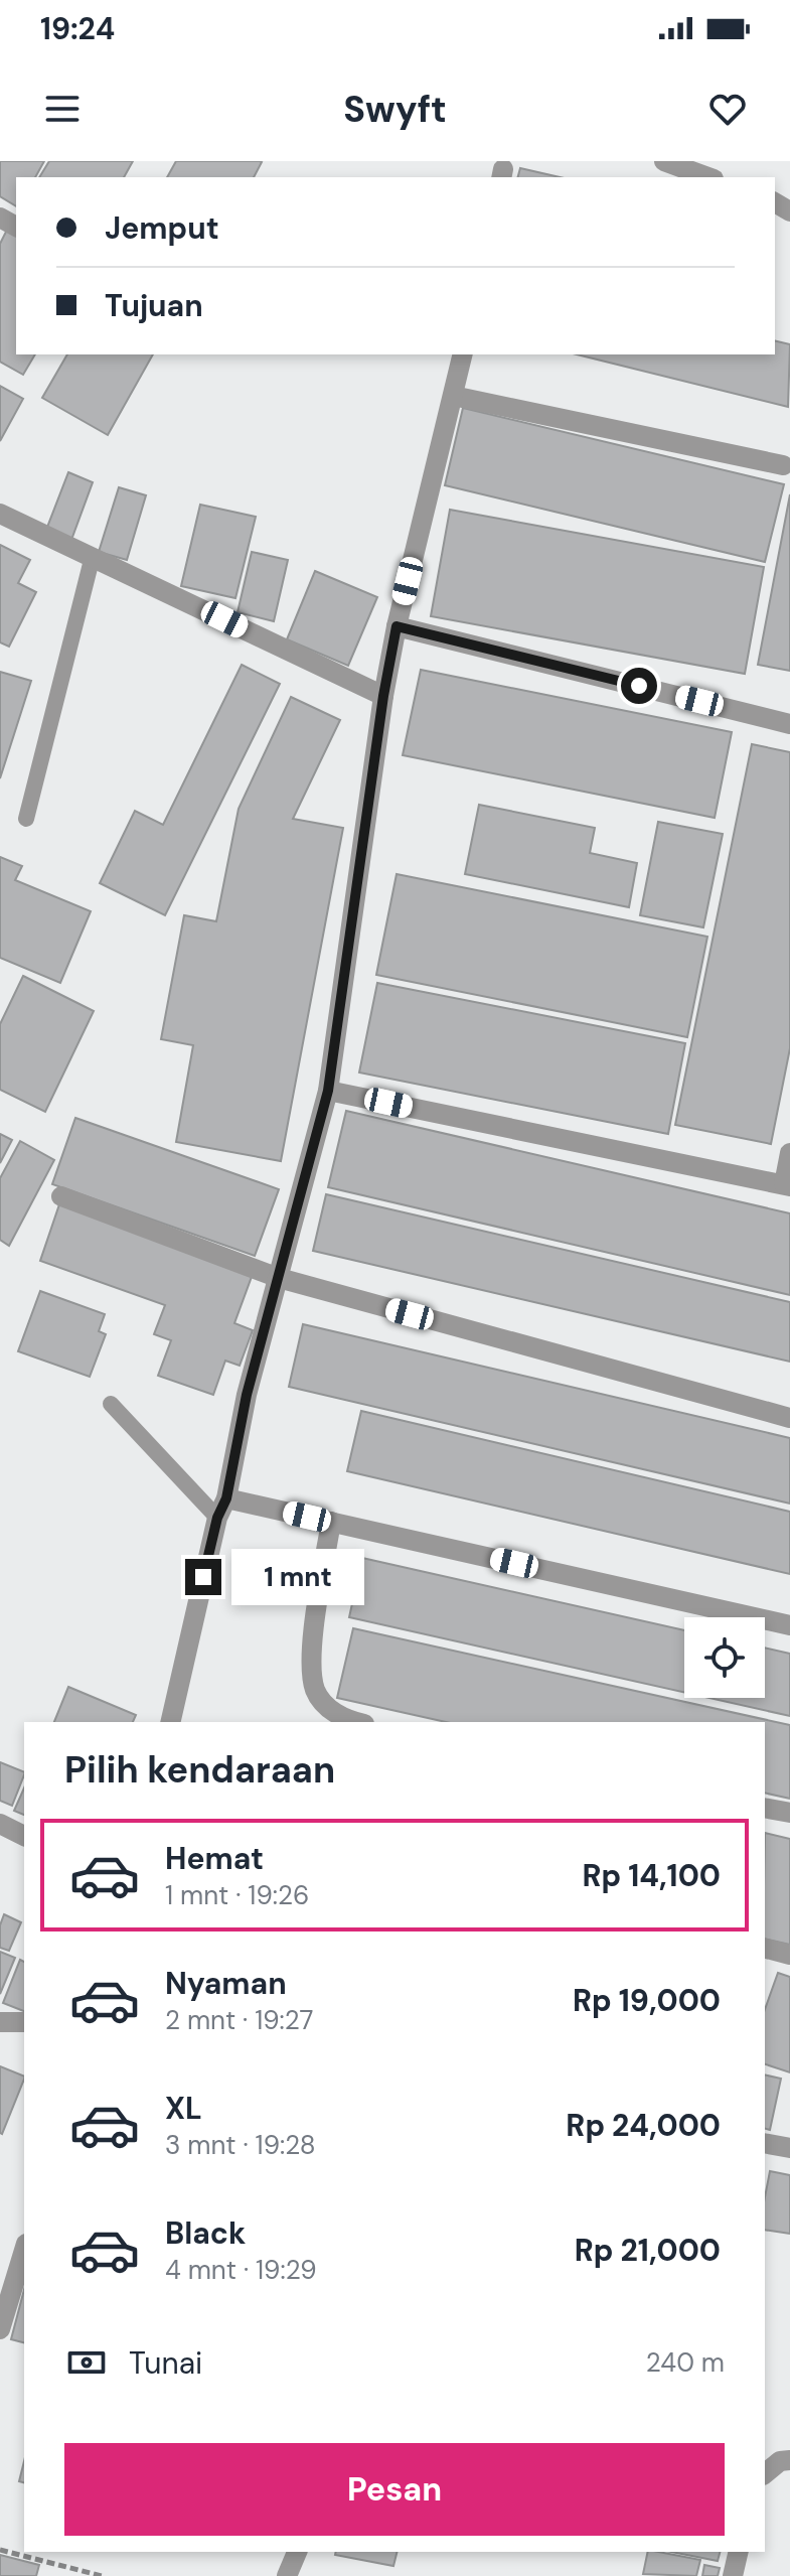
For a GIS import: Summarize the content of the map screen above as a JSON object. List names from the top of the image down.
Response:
{
  "page": {
    "status": "19:24",
    "header": "Swyft",
    "banner": ["Jemput", "Tujuan"],
    "bubble": "1 mnt",
    "heading": "Pilih kendaraan",
    "list": [
      {
        "name": "Hemat",
        "note": "1 mnt · 19:26",
        "value": "Rp 14,100"
      },
      {
        "name": "Nyaman",
        "note": "2 mnt · 19:27",
        "value": "Rp 19,000"
      },
      {
        "name": "XL",
        "note": "3 mnt · 19:28",
        "value": "Rp 24,000"
      },
      {
        "name": "Black",
        "note": "4 mnt · 19:29",
        "value": "Rp 21,000"
      }
    ],
    "pay": ["Tunai", "240 m"],
    "buttons": "Pesan"
  }
}
